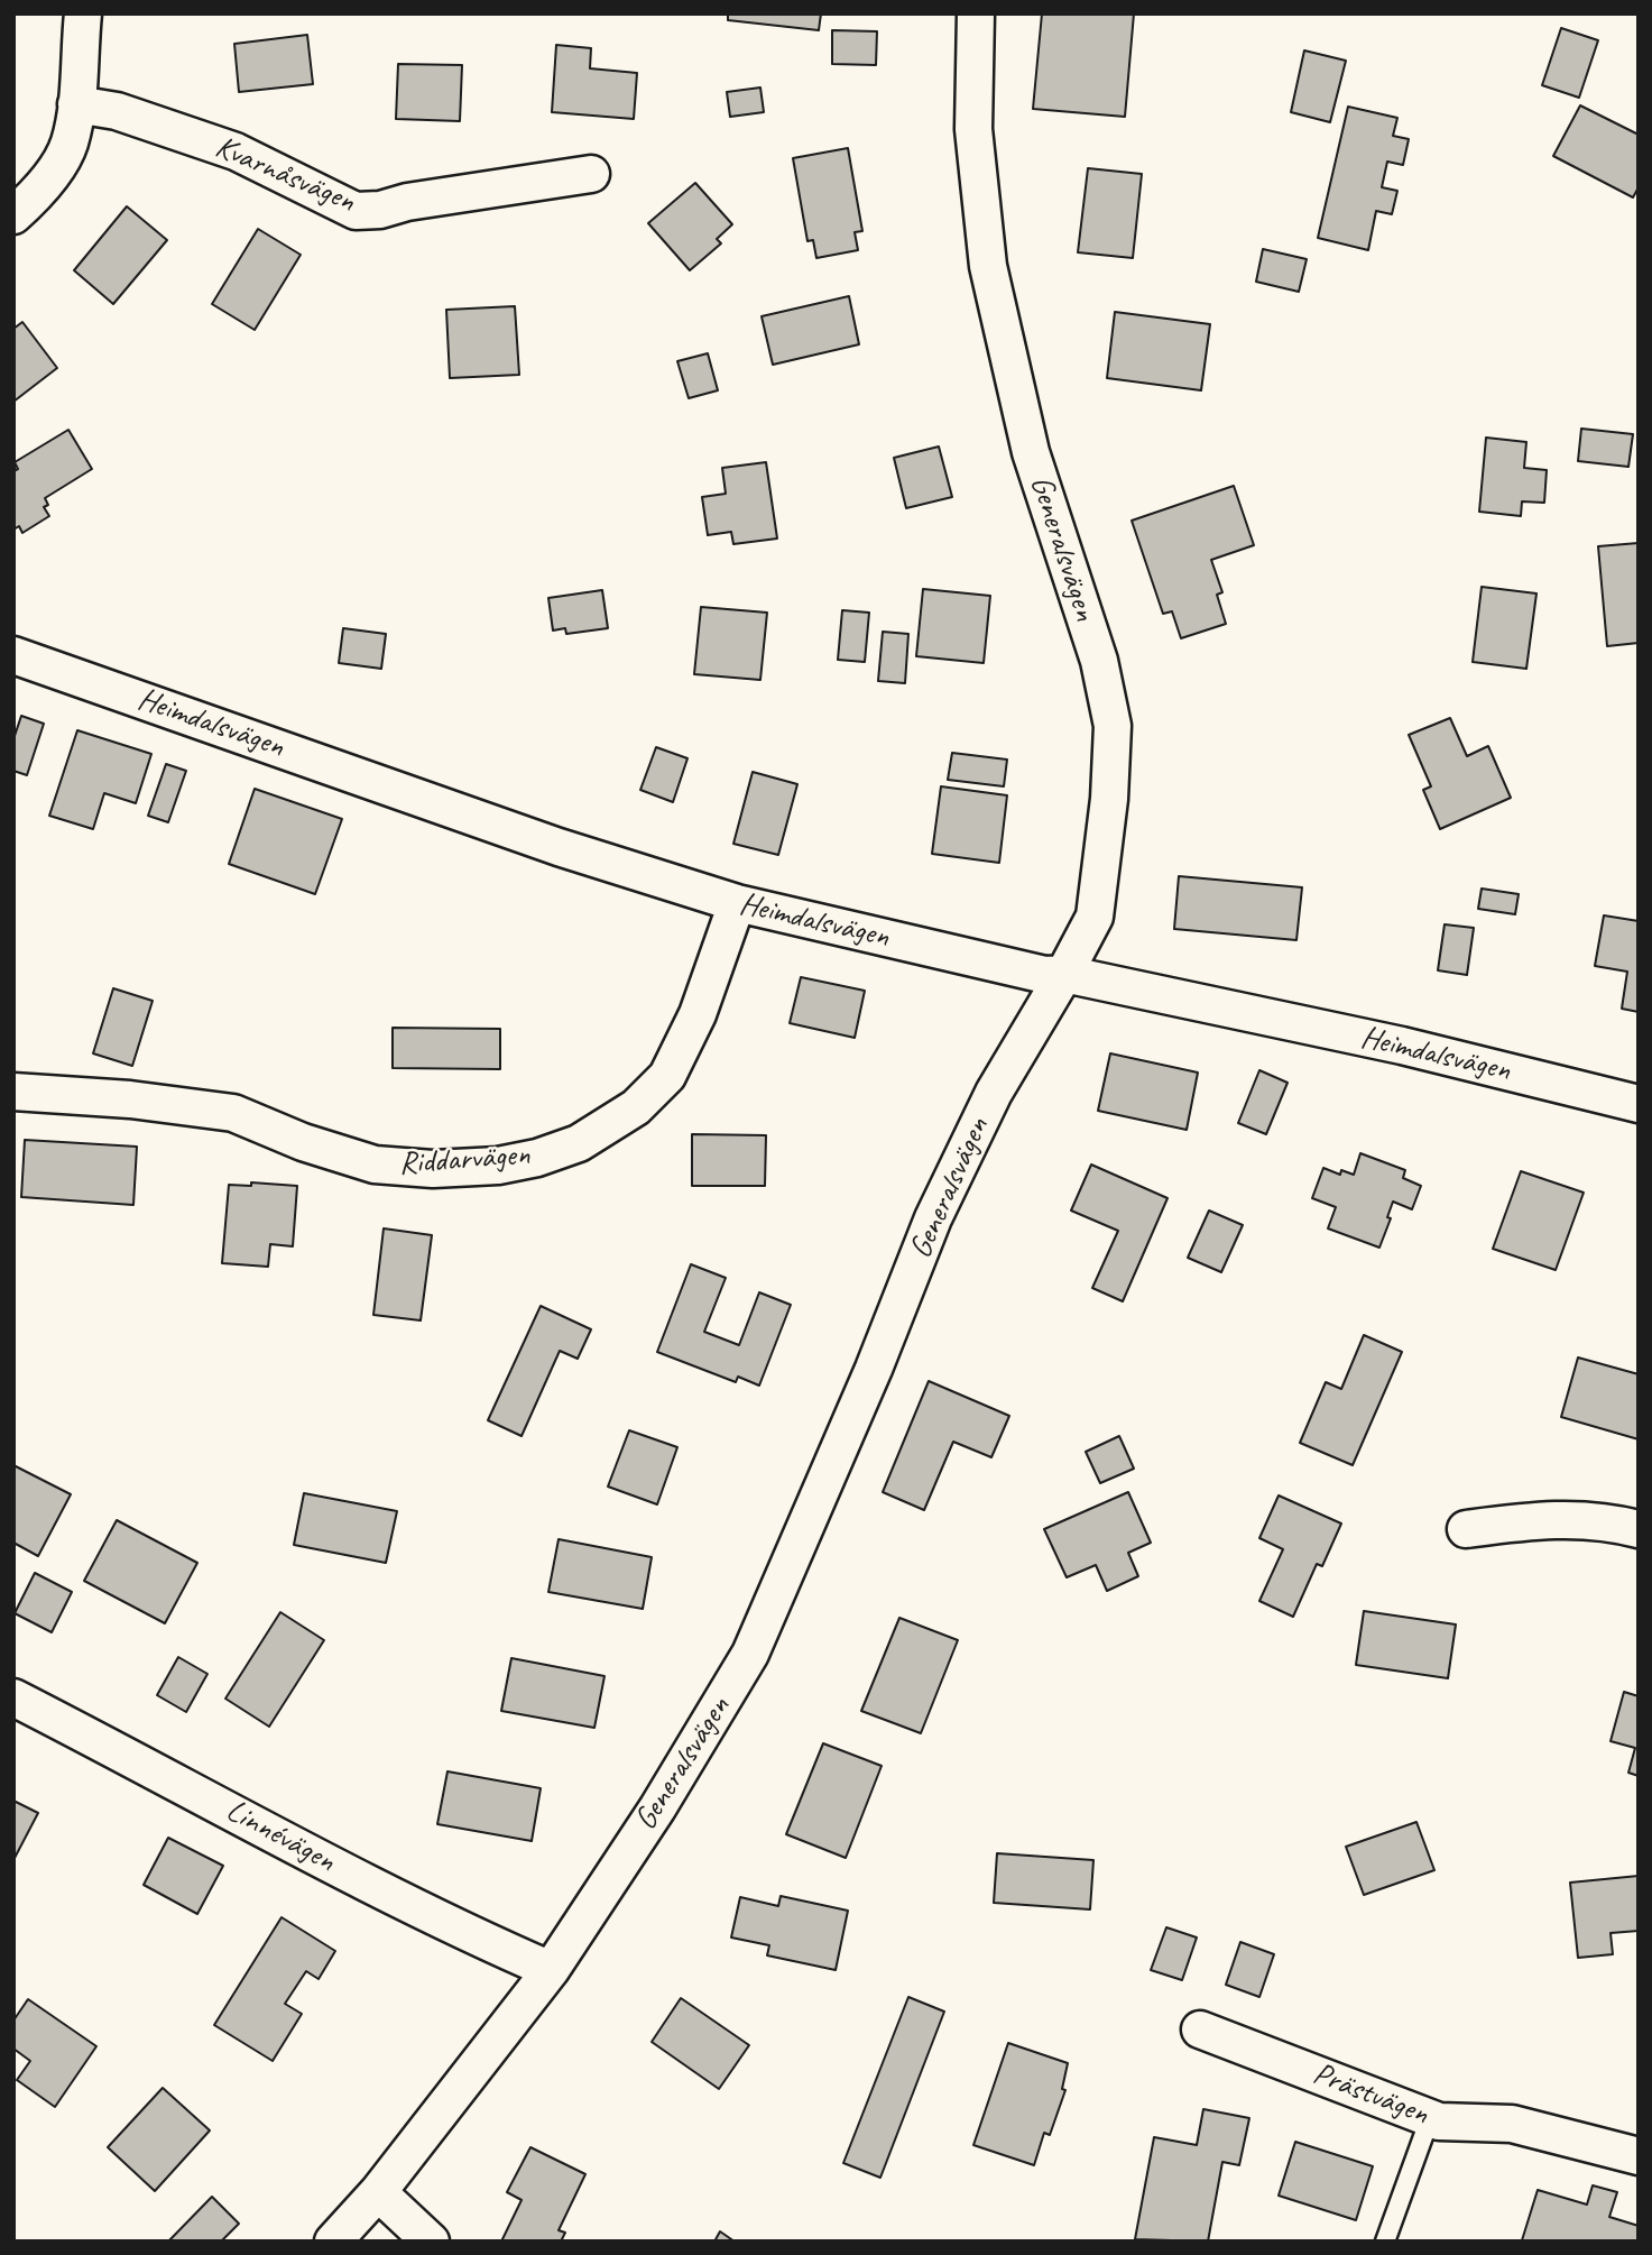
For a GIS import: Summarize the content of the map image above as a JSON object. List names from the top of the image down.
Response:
{
  "streets": {
    "street": [
      "Kvarnåsvägen",
      "Generalsvägen",
      "Heimdalsvägen",
      "Riddarvägen",
      "Linnévägen",
      "Prästvägen"
    ]
  },
  "crossings": [
    ["Generalsvägen", "Heimdalsvägen"],
    ["Generalsvägen", "Linnévägen"],
    ["Heimdalsvägen", "Riddarvägen"]
  ]
}
